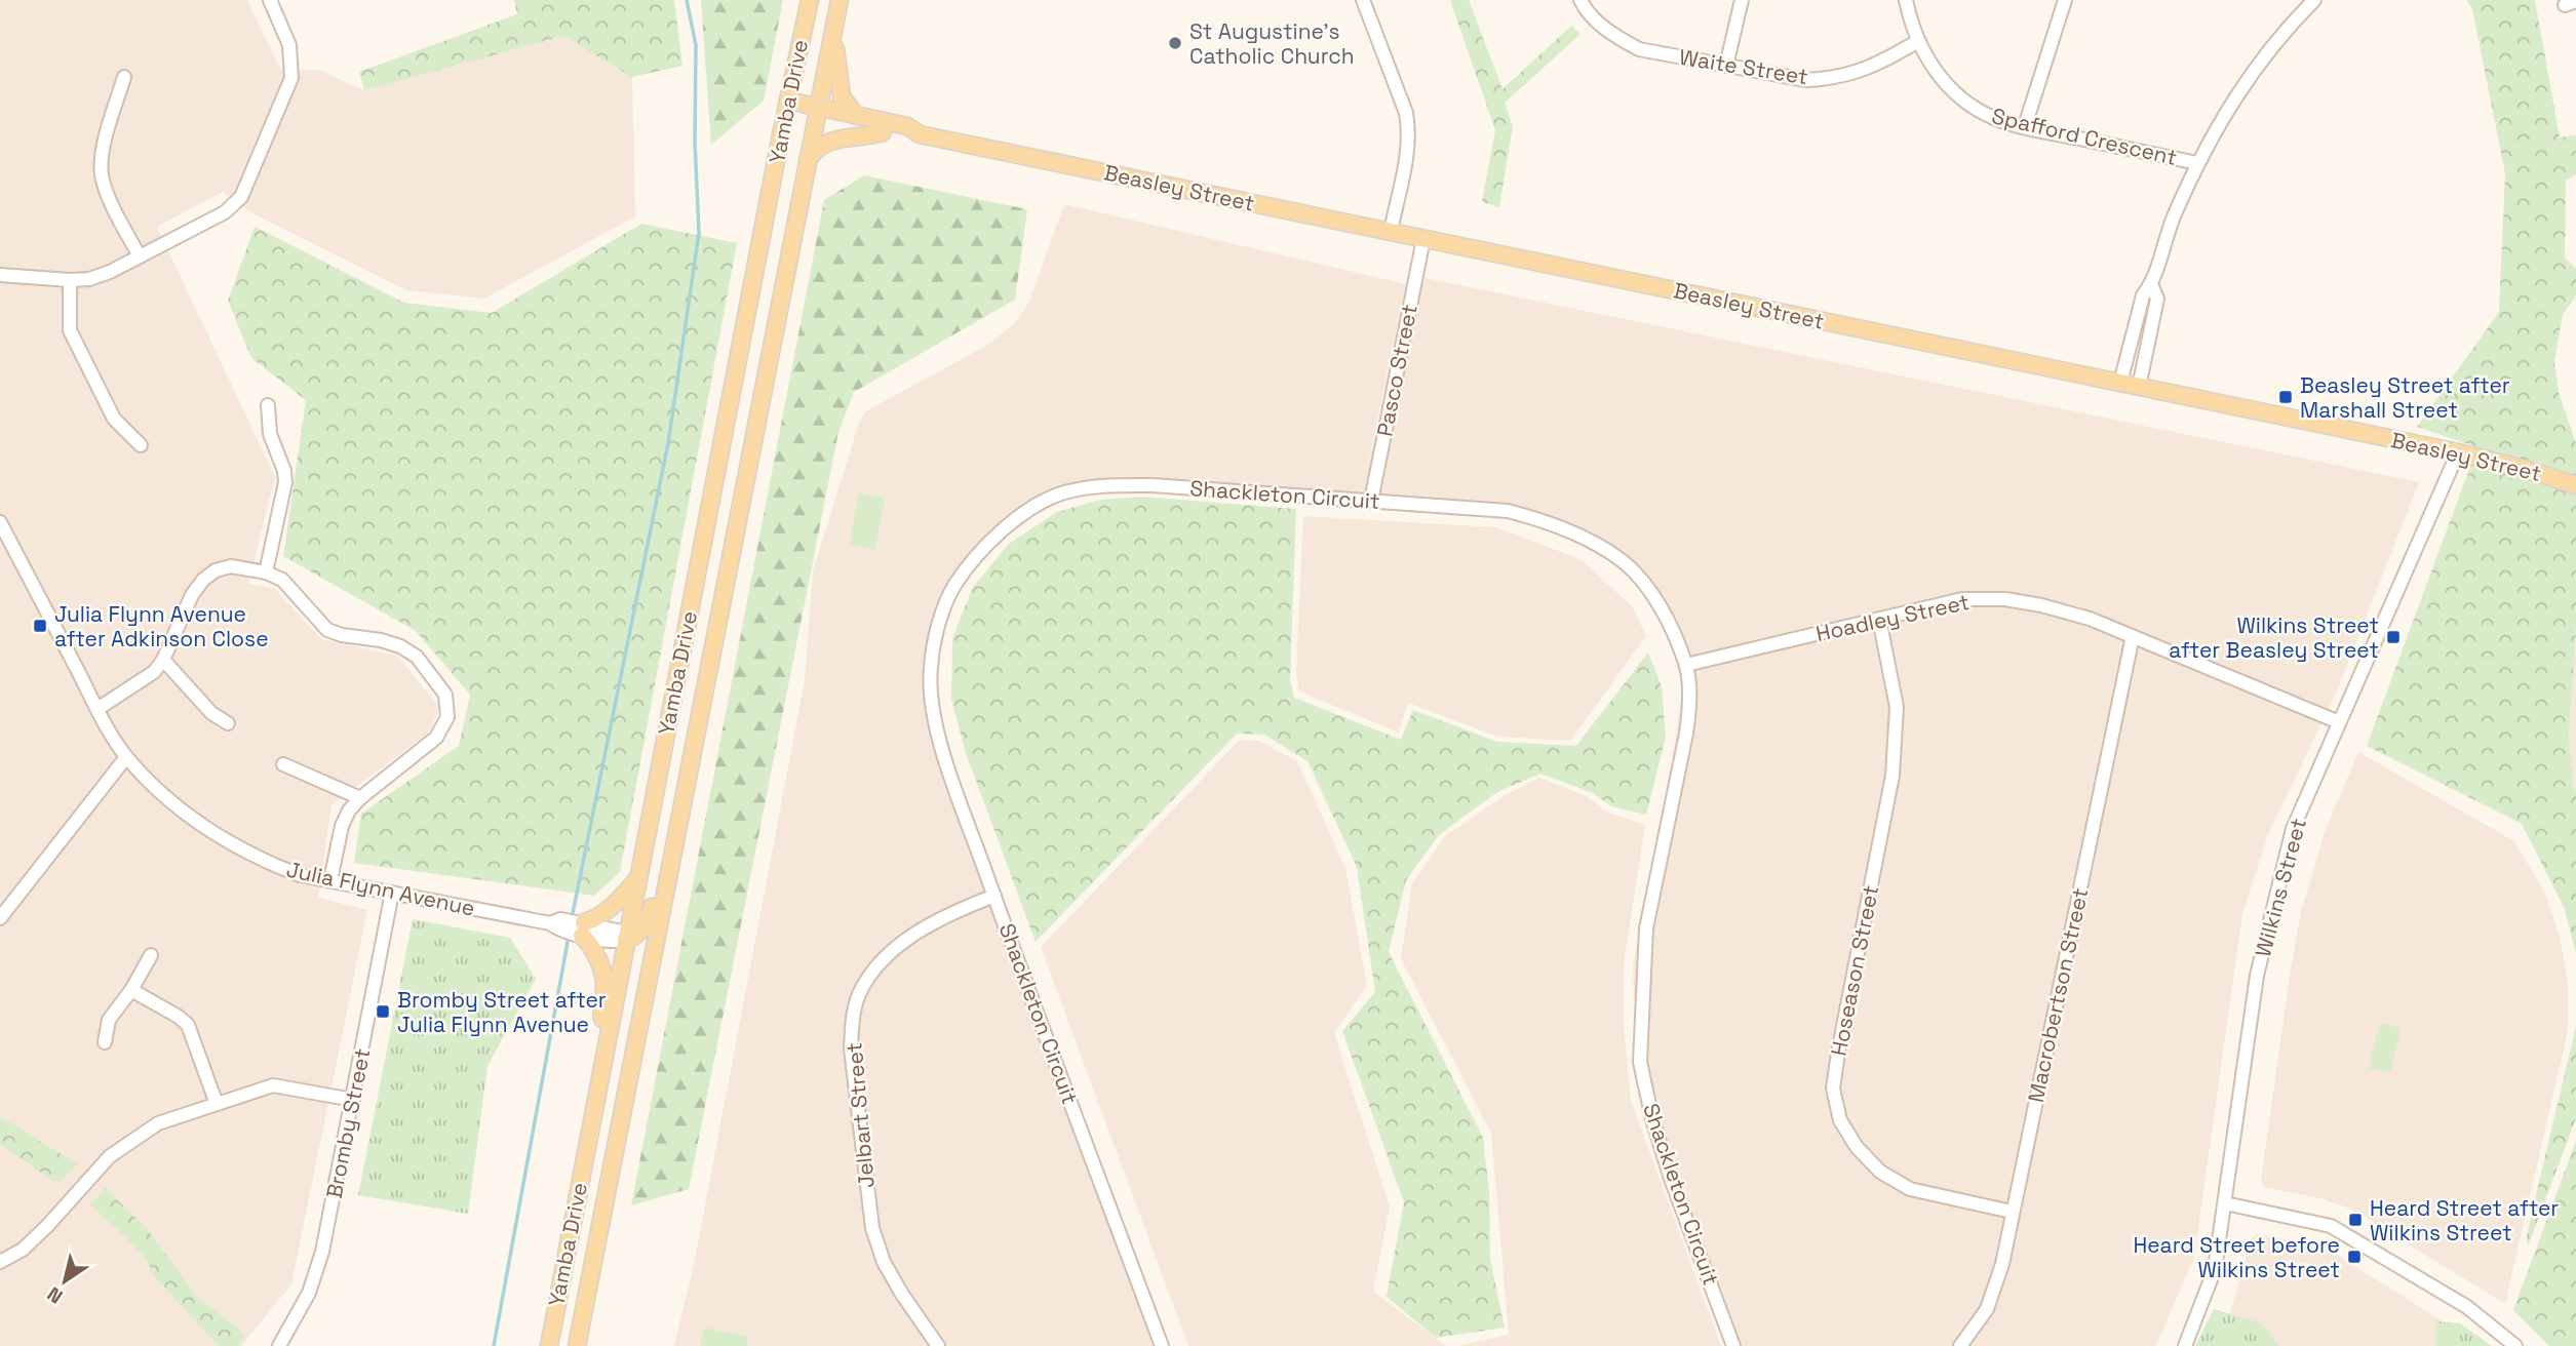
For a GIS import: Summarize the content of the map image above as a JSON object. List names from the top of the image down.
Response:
{
  "streets": {
    "main road": ["Yamba Drive", "Beasley Street"],
    "street": [
      "Waite Street",
      "Spafford Crescent",
      "Pasco Street",
      "Shackleton Circuit",
      "Hoadley Street",
      "Wilkins Street",
      "Julia Flynn Avenue",
      "Hoseason Street",
      "Macrobertson Street",
      "Jelbart Street",
      "Bromby Street"
    ]
  },
  "crossings": [
    ["Waite Street", "Spafford Crescent"],
    ["Yamba Drive", "Beasley Street"],
    ["Yamba Drive", "Julia Flynn Avenue"],
    ["Beasley Street", "Pasco Street"],
    ["Beasley Street", "Wilkins Street"],
    ["Pasco Street", "Shackleton Circuit"],
    ["Shackleton Circuit", "Hoadley Street"],
    ["Shackleton Circuit", "Jelbart Street"],
    ["Hoadley Street", "Wilkins Street"],
    ["Hoadley Street", "Hoseason Street"],
    ["Hoadley Street", "Macrobertson Street"],
    ["Julia Flynn Avenue", "Bromby Street"],
    ["Hoseason Street", "Macrobertson Street"]
  ],
  "places": {
    "other": ["St Augustine's Catholic Church"],
    "transit": [
      "Beasley Street after Marshall Street",
      "Julia Flynn Avenue after Adkinson Close",
      "Wilkins Street after Beasley Street",
      "Bromby Street after Julia Flynn Avenue",
      "Heard Street after Wilkins Street",
      "Heard Street before Wilkins Street"
    ]
  },
  "north": "bottom left"
}
